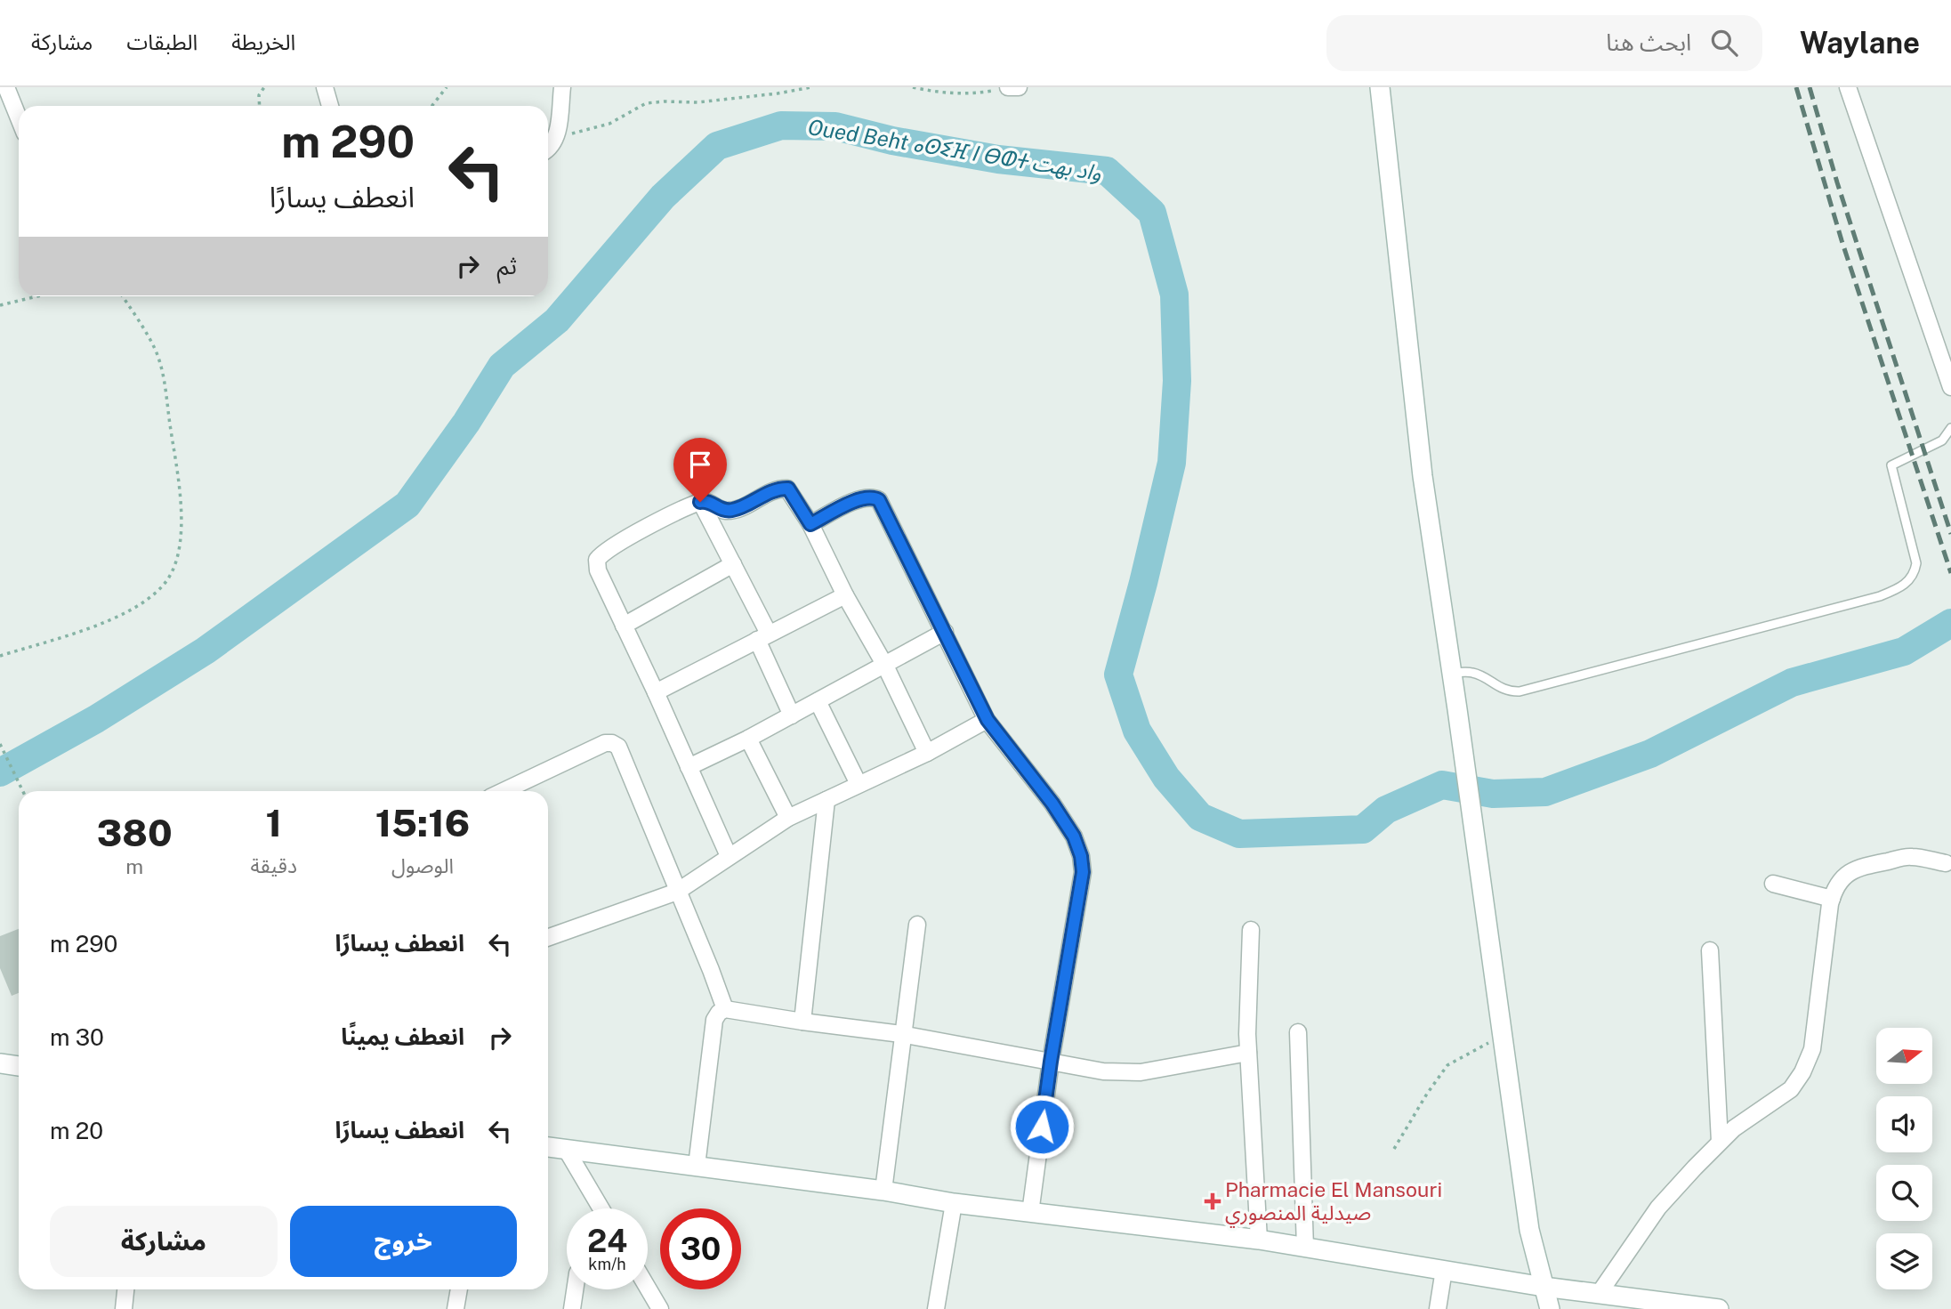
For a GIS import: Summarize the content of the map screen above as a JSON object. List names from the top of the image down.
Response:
{
  "water": ["Oued Beht ⴰⵙⵉⴼ ⵏ ⴱⵀⵜ واد بهت"],
  "places": {
    "health": ["Pharmacie El Mansouri صيدلية المنصوري"]
  },
  "north": "right",
  "page": {
    "header": "Waylane",
    "search": "ابحث هنا",
    "nav": ["الخريطة", "الطبقات", "مشاركة"],
    "turn": ["290 m", "انعطف يسارًا"],
    "then": "ثم",
    "eta": [
      "15:16",
      "الوصول",
      "1",
      "دقيقة",
      "380",
      "m"
    ],
    "list": [
      {
        "name": "انعطف يسارًا",
        "value": "290 m"
      },
      {
        "name": "انعطف يمينًا",
        "value": "30 m"
      },
      {
        "name": "انعطف يسارًا",
        "value": "20 m"
      }
    ],
    "buttons": ["خروج", "مشاركة"],
    "speed": "24 km/h",
    "limit": "30"
  }
}
